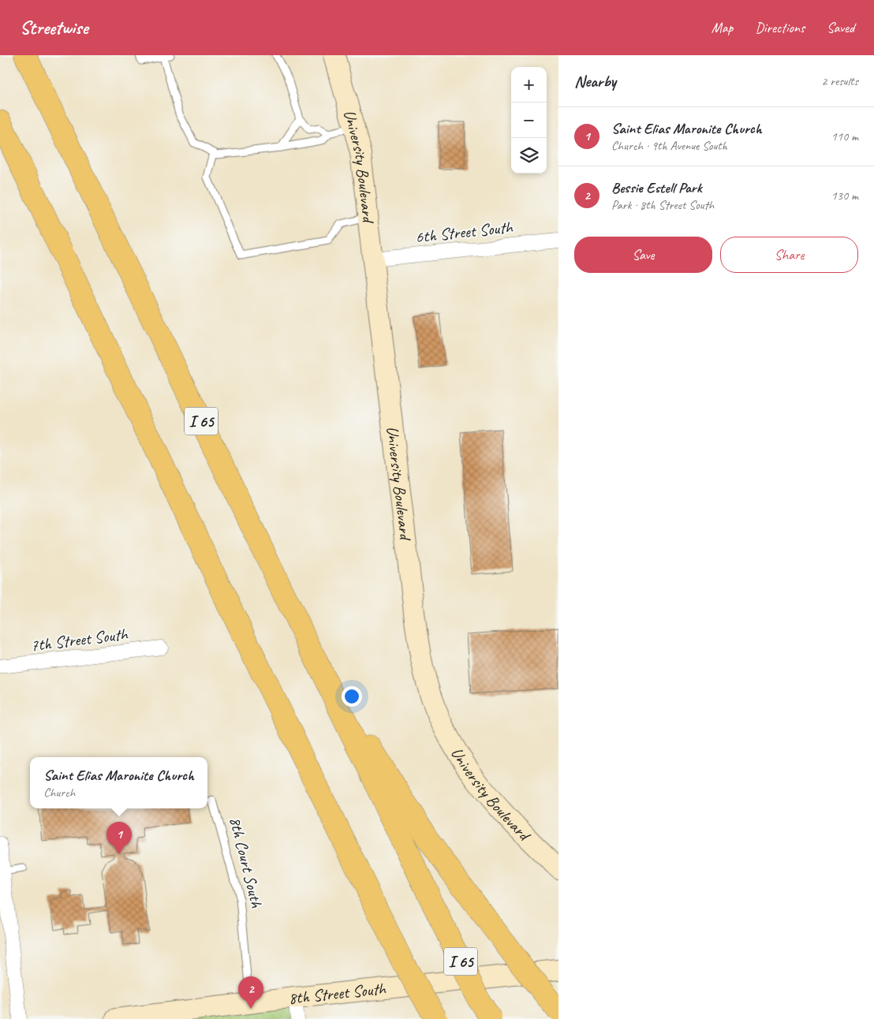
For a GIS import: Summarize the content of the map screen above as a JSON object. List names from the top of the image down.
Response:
{
  "streets": {
    "highway": ["I 65"],
    "main road": ["University Boulevard", "8th Street South"],
    "street": ["6th Street South", "7th Street South"],
    "lane": ["8th Court South"]
  },
  "crossings": [
    ["University Boulevard", "6th Street South"],
    ["8th Court South", "8th Street South"]
  ],
  "page": {
    "header": "Streetwise",
    "nav": ["Map", "Directions", "Saved"],
    "heading": ["Nearby", "2 results"],
    "map_buttons": ["+", "−"],
    "list": [
      {
        "mark": "1",
        "name": "Saint Elias Maronite Church",
        "note": "Church · 9th Avenue South",
        "value": "110 m"
      },
      {
        "mark": "2",
        "name": "Bessie Estell Park",
        "note": "Park · 8th Street South",
        "value": "130 m"
      }
    ],
    "buttons": ["Save", "Share"],
    "popup": ["Saint Elias Maronite Church", "Church"],
    "pins": ["1", "2"]
  }
}
